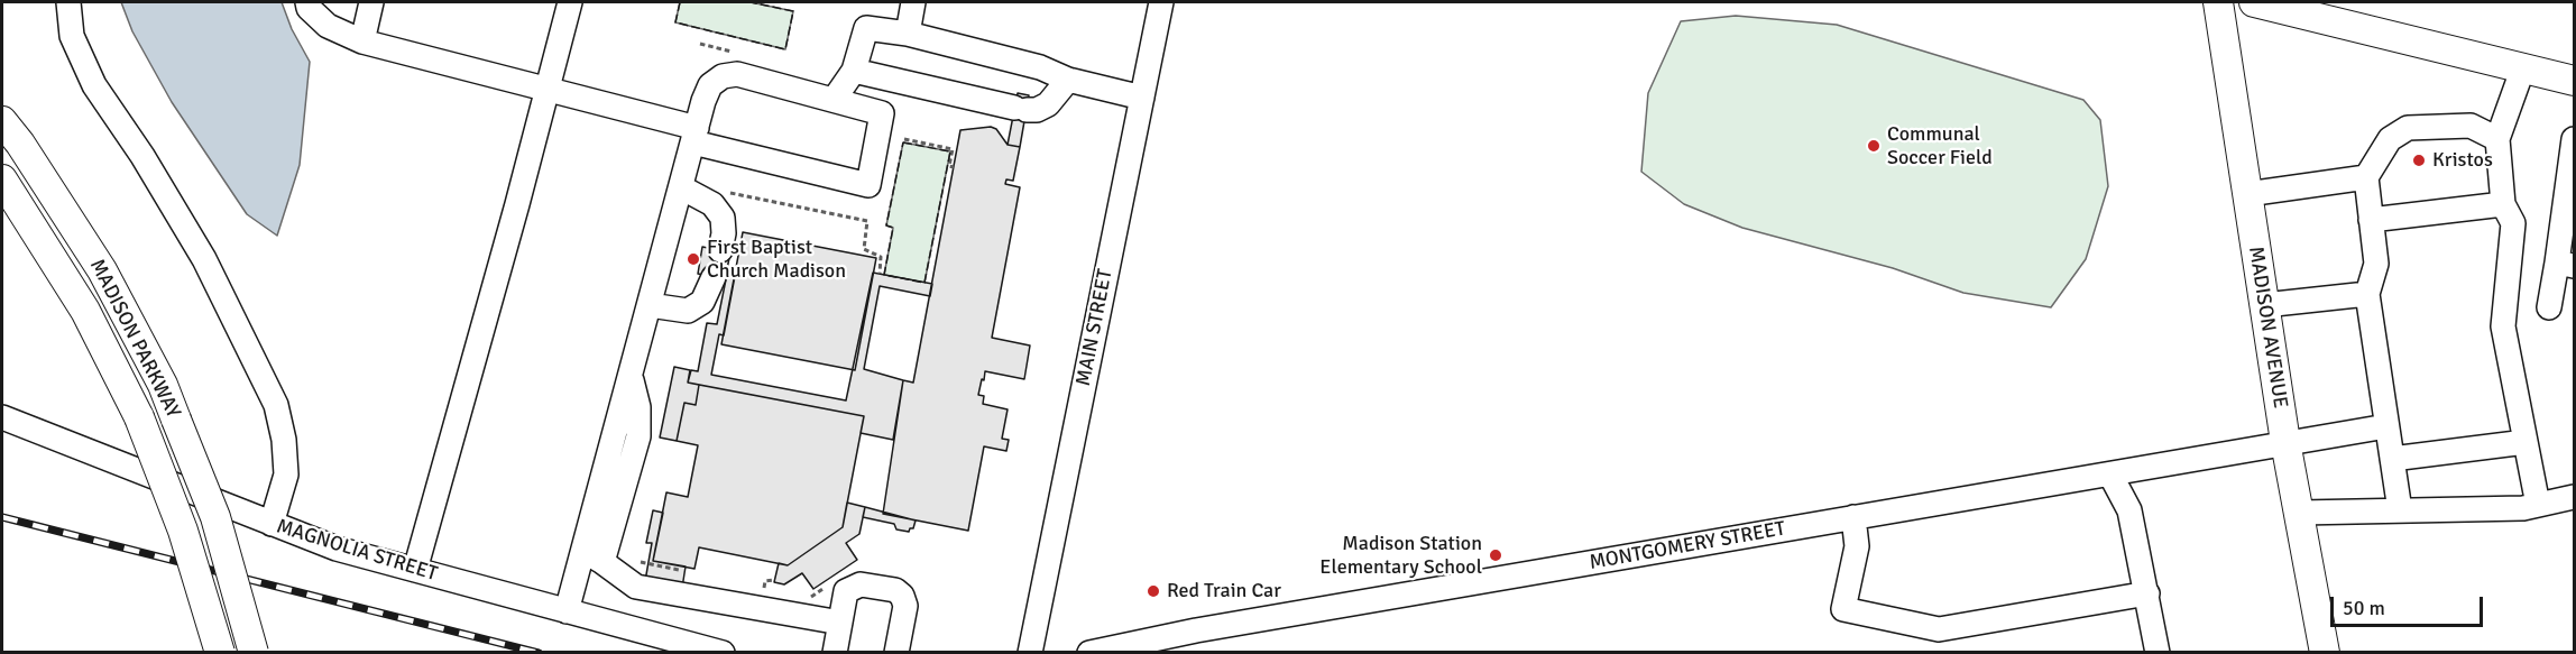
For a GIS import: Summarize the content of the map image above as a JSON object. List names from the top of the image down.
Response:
{
  "streets": {
    "main road": ["MADISON AVENUE", "MADISON PARKWAY"],
    "street": ["MAIN STREET", "MONTGOMERY STREET", "MAGNOLIA STREET"]
  },
  "crossings": [
    ["MADISON AVENUE", "MONTGOMERY STREET"]
  ],
  "places": [
    "Communal Soccer Field",
    "Kristos",
    "First Baptist Church Madison",
    "Madison Station Elementary School",
    "Red Train Car"
  ],
  "scale_bar": "50 m"
}
